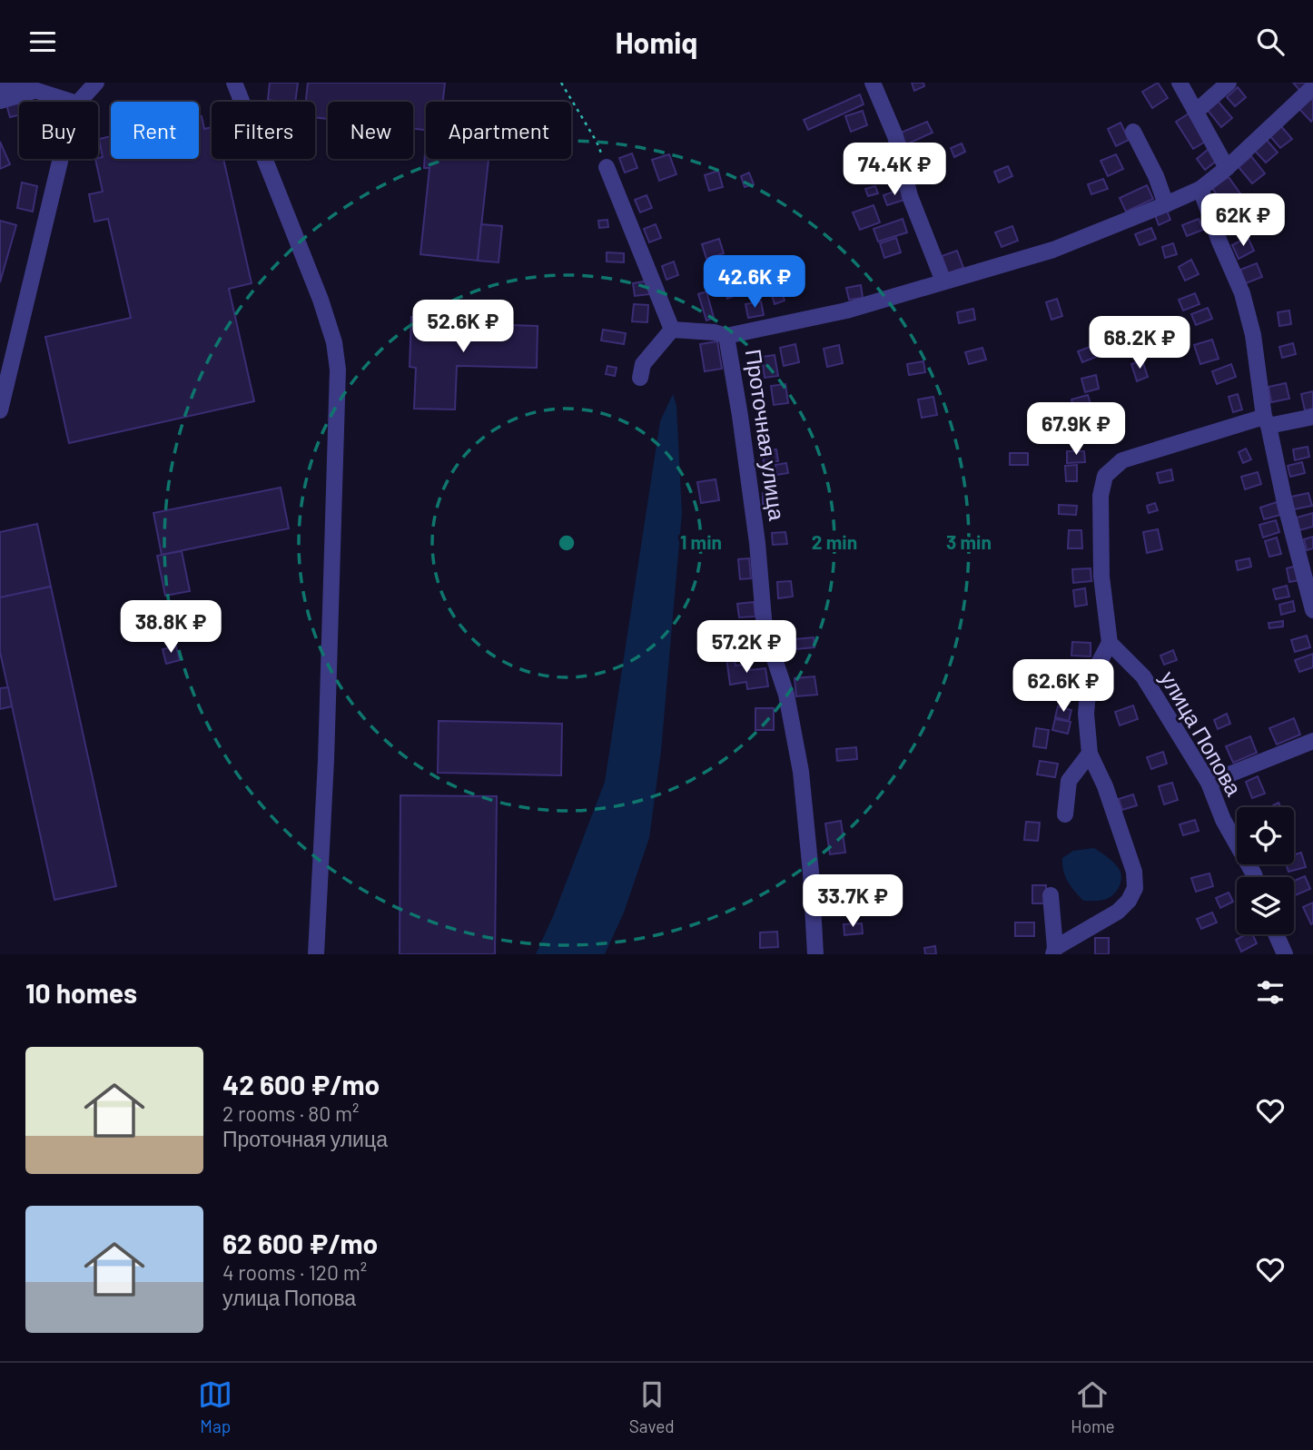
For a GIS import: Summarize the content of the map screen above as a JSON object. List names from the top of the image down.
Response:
{
  "streets": {
    "street": ["Проточная улица", "улица Попова"]
  },
  "page": {
    "header": "Homiq",
    "chip": [
      "Buy",
      "Rent",
      "Filters",
      "New",
      "Apartment"
    ],
    "price": [
      "74.4K ₽",
      "62K ₽",
      "42.6K ₽",
      "52.6K ₽",
      "68.2K ₽",
      "67.9K ₽",
      "38.8K ₽",
      "57.2K ₽",
      "62.6K ₽",
      "33.7K ₽"
    ],
    "heading": "10 homes",
    "list": [
      {
        "name": "42 600 ₽/mo",
        "note": "2 rooms · 80 m² · Проточная улица"
      },
      {
        "name": "62 600 ₽/mo",
        "note": "4 rooms · 120 m² · улица Попова"
      }
    ],
    "tabs": ["Map", "Saved", "Home"]
  },
  "rings": ["1 min", "2 min", "3 min"]
}
